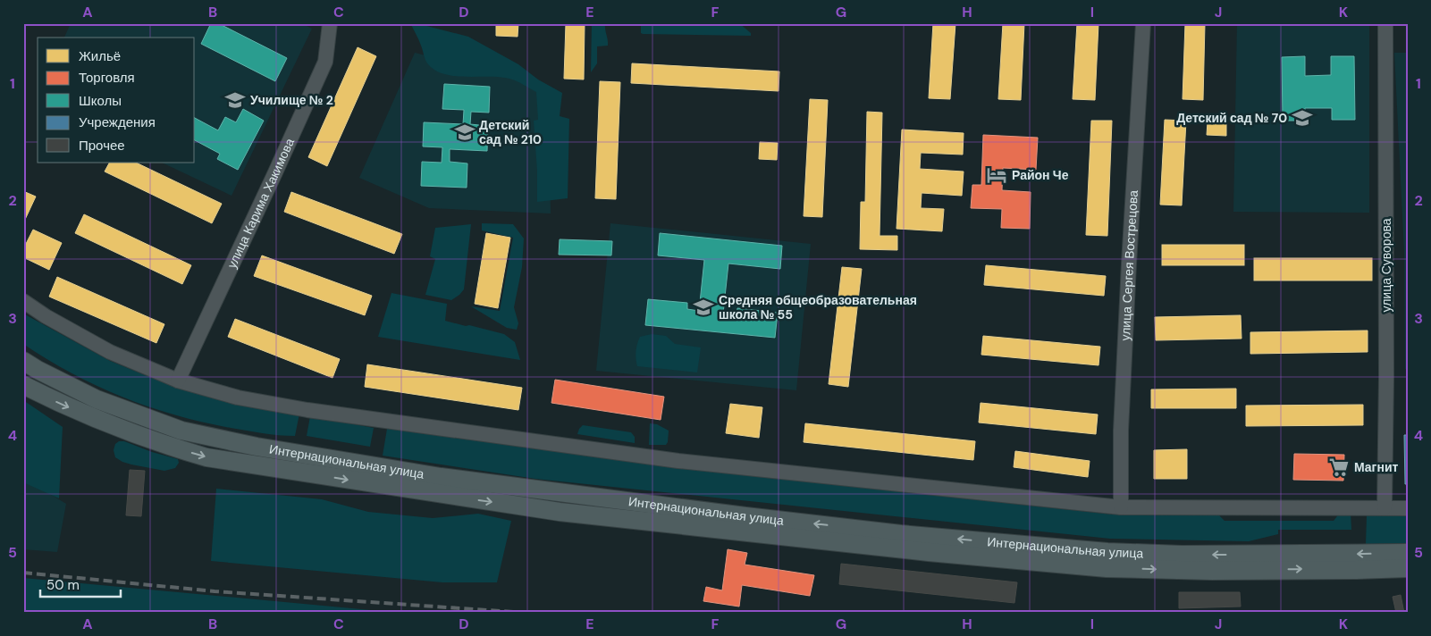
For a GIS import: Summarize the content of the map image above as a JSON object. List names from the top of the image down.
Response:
{
  "streets": {
    "main road": ["Интернациональная улица"],
    "street": ["улица Карима Хакимова", "улица Сергея Вострецова", "улица Суворова"]
  },
  "places": {
    "school or university": [
      "Училище № 2",
      "Детский сад № 70",
      "Детский сад № 210",
      "Средняя общеобразовательная школа № 55"
    ],
    "hotel": ["Район Че"],
    "supermarket": ["Магнит"]
  },
  "legend": [
    "Жильё",
    "Торговля",
    "Школы",
    "Учреждения",
    "Прочее"
  ],
  "scale_bar": "50 m",
  "grid": {
    "columns": [
      "A",
      "B",
      "C",
      "D",
      "E",
      "F",
      "G",
      "H",
      "I",
      "J",
      "K"
    ],
    "rows": [
      "1",
      "2",
      "3",
      "4",
      "5"
    ]
  }
}
